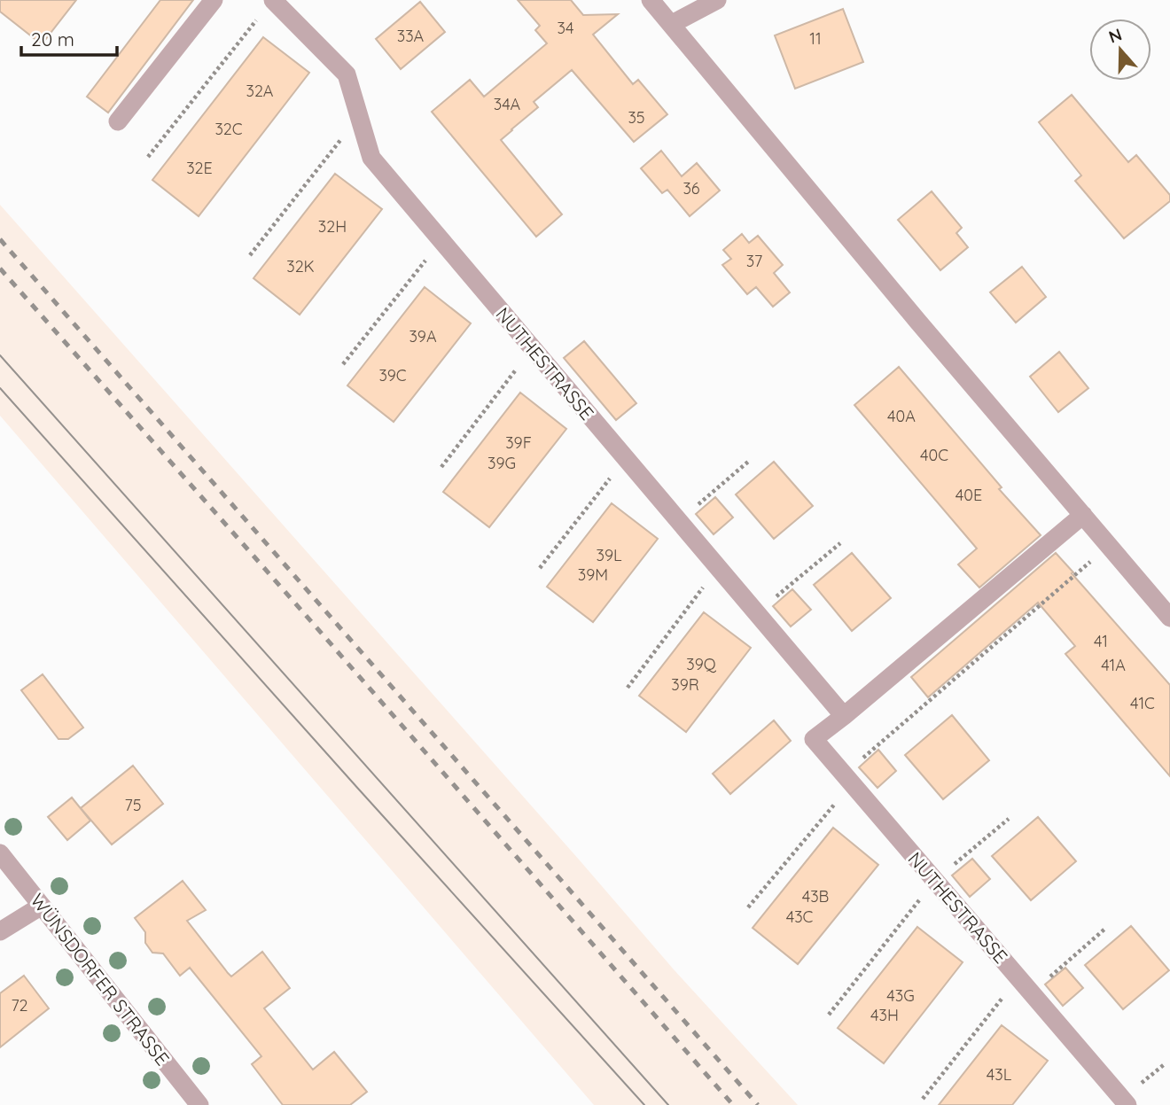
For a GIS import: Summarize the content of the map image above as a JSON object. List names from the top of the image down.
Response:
{
  "streets": {
    "street": ["NUTHESTRASSE", "WÜNSDORFER STRASSE"]
  },
  "house_numbers": [
    "34",
    "33A",
    "11",
    "32A",
    "34A",
    "35",
    "32C",
    "32E",
    "36",
    "32H",
    "37",
    "32K",
    "39A",
    "39C",
    "40A",
    "39F",
    "40C",
    "39G",
    "40E",
    "39L",
    "39M",
    "41",
    "39Q",
    "41A",
    "39R",
    "41C",
    "75",
    "43B",
    "43C",
    "43G",
    "72",
    "43H",
    "43L"
  ],
  "scale_bar": "20 m",
  "north": "top"
}
